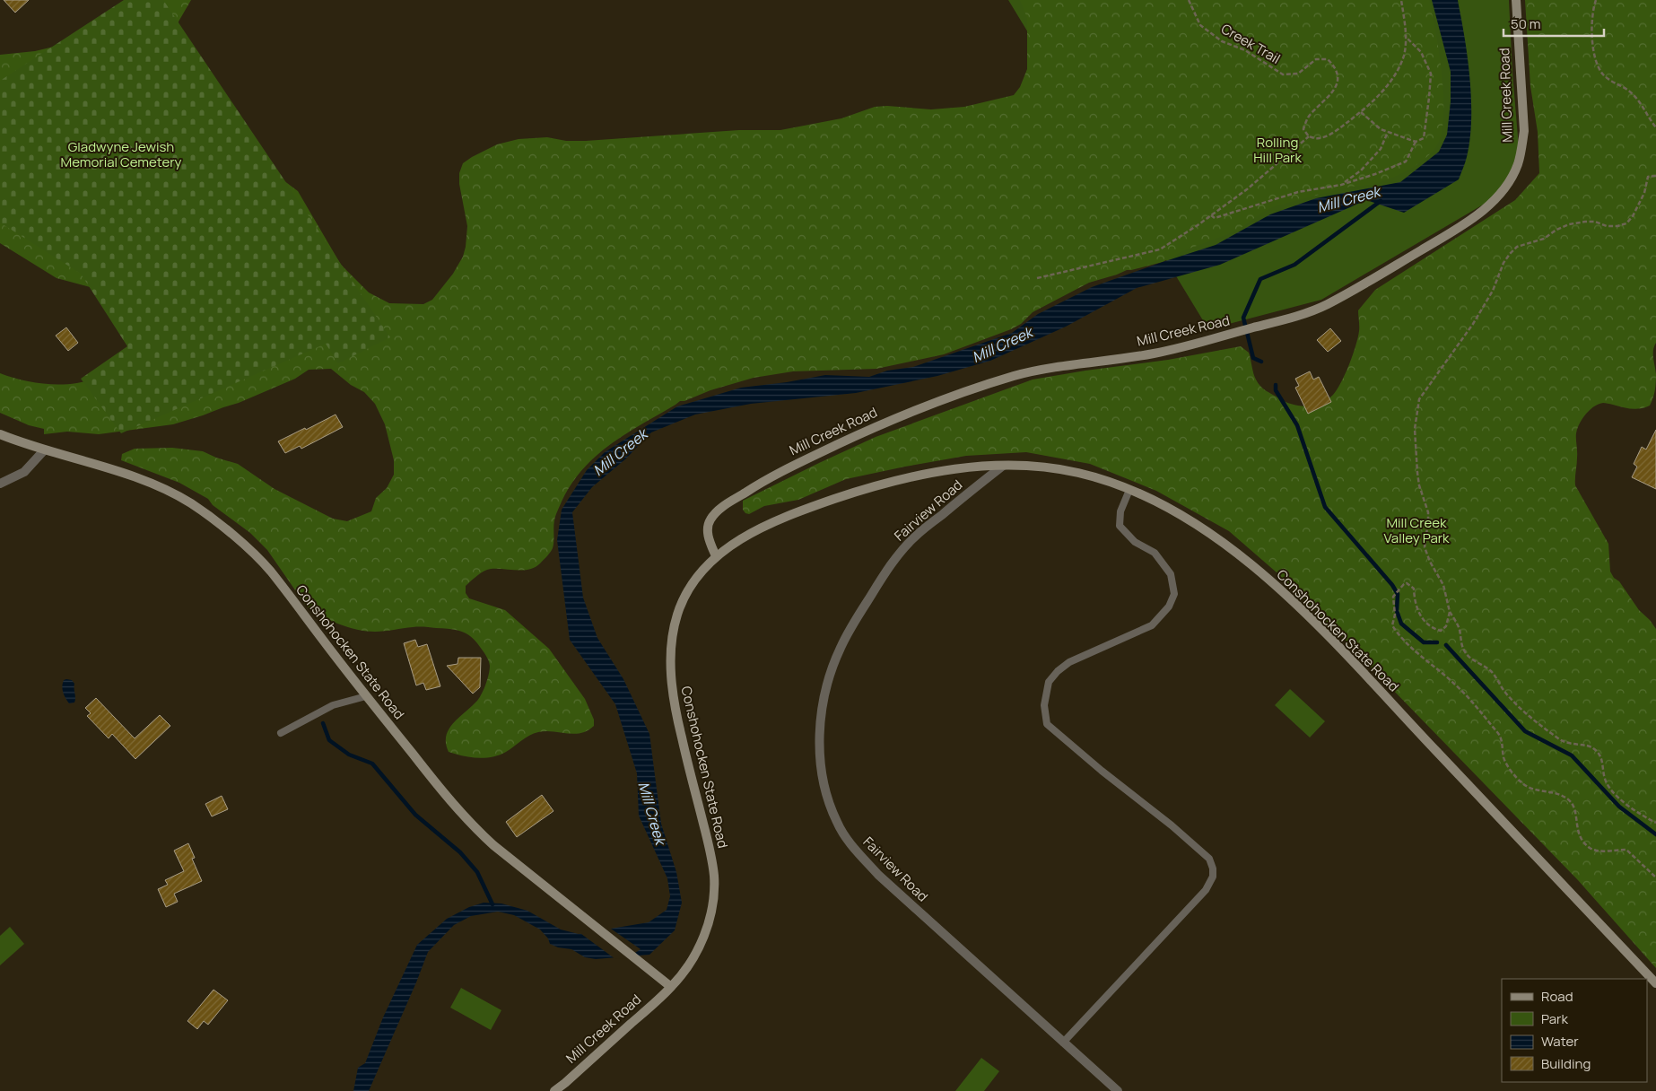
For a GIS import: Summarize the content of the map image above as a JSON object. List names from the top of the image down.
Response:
{
  "streets": {
    "main road": ["Mill Creek Road", "Conshohocken State Road"],
    "street": ["Fairview Road"],
    "path": ["Creek Trail"]
  },
  "crossings": [
    ["Mill Creek Road", "Conshohocken State Road"],
    ["Fairview Road", "Conshohocken State Road"]
  ],
  "water": ["Mill Creek"],
  "parks": ["Rolling Hill Park", "Gladwyne Jewish Memorial Cemetery", "Mill Creek Valley Park"],
  "legend": [
    "Road",
    "Park",
    "Water",
    "Building"
  ],
  "scale_bar": "50 m"
}
